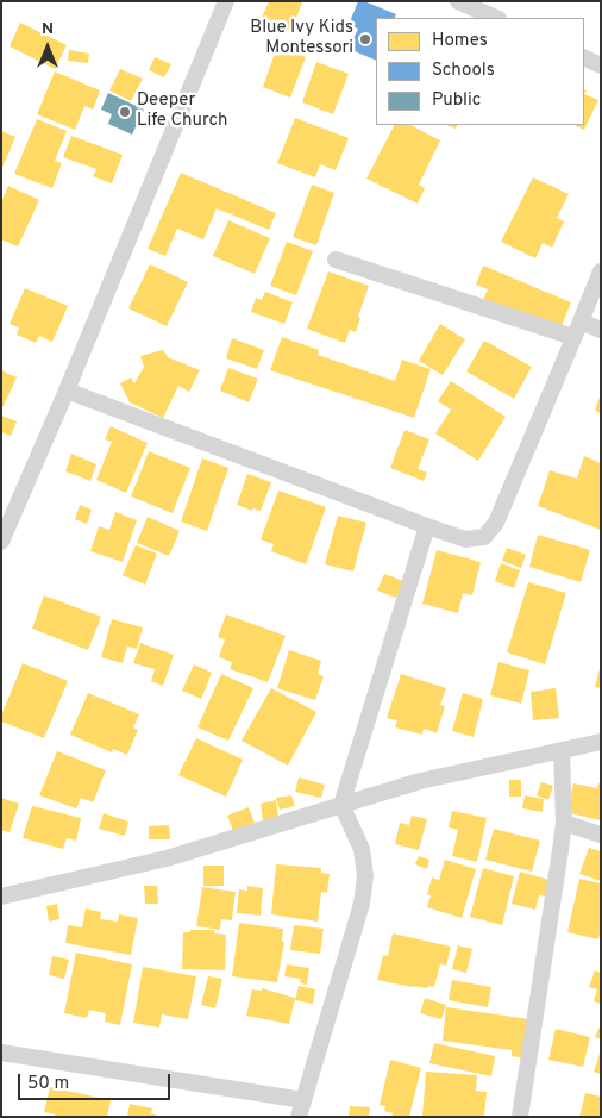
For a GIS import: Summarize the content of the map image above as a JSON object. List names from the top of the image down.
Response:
{
  "places": ["Blue Ivy Kids Montessori", "Deeper Life Church"],
  "legend": ["Homes", "Schools", "Public"],
  "scale_bar": "50 m",
  "north": "top"
}
